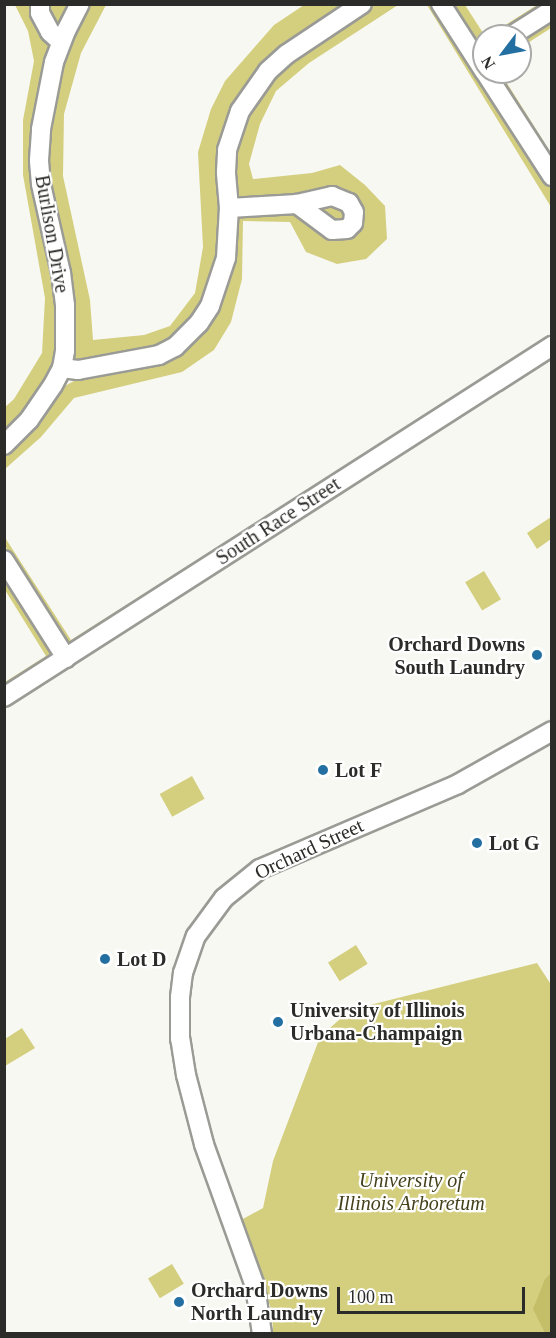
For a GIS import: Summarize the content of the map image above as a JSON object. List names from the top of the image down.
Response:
{
  "streets": {
    "street": ["Burlison Drive", "South Race Street", "Orchard Street"]
  },
  "parks": ["University of Illinois Arboretum"],
  "places": [
    "Orchard Downs South Laundry",
    "Lot F",
    "Lot G",
    "Lot D",
    "University of Illinois Urbana-Champaign",
    "Orchard Downs North Laundry"
  ],
  "scale_bar": "100 m",
  "north": "bottom left"
}
